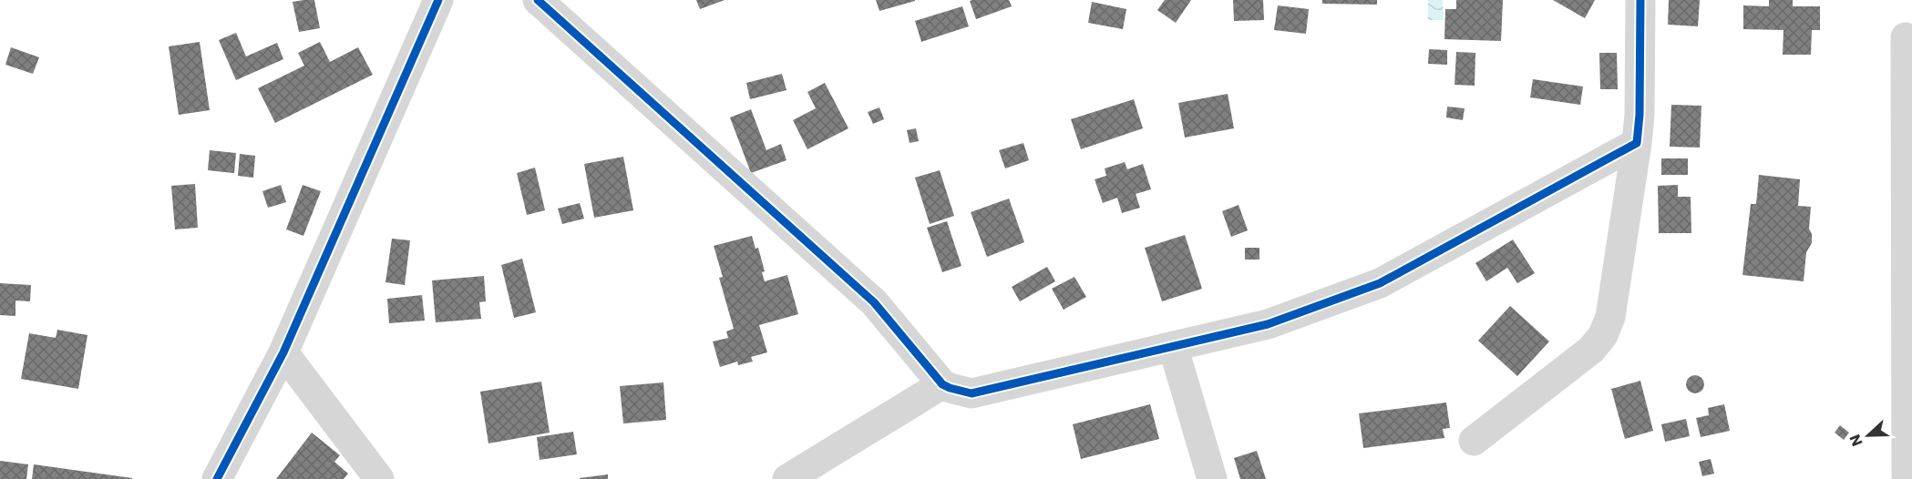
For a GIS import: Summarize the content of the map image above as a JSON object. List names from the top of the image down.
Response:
{
  "north": "left"
}
